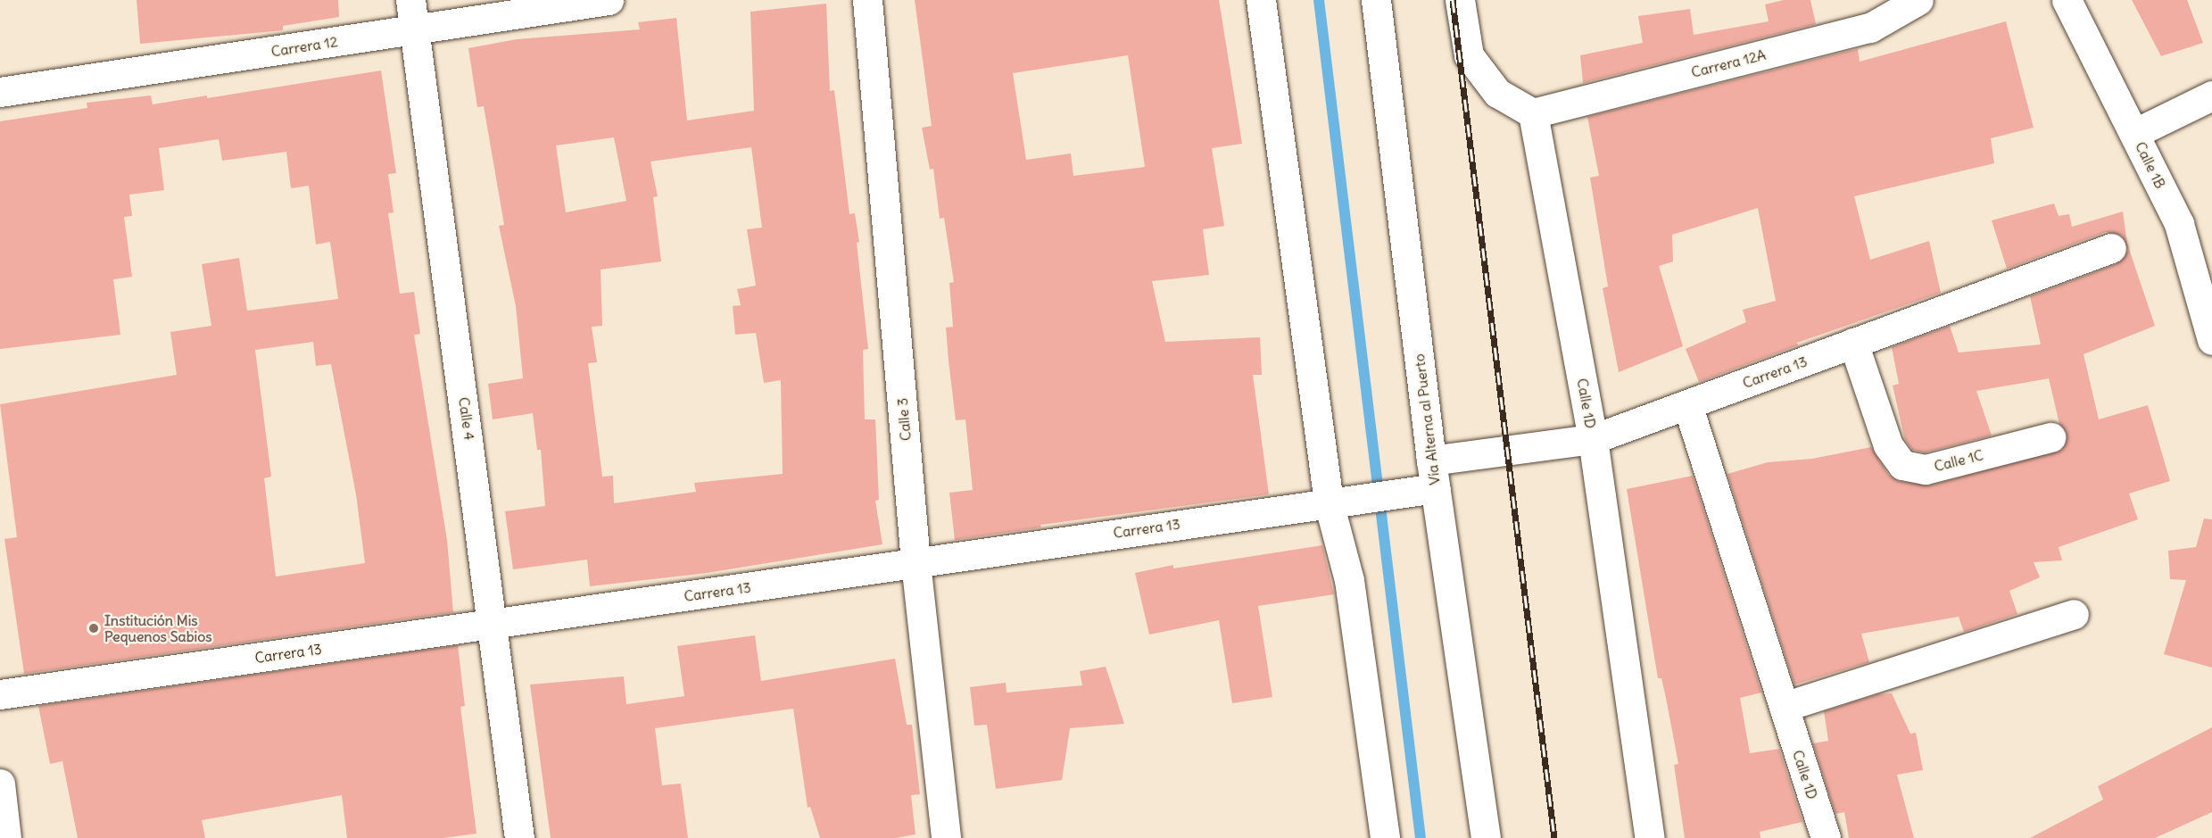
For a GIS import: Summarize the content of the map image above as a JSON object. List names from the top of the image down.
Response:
{
  "streets": {
    "street": [
      "Carrera 12",
      "Carrera 12A",
      "Calle 1B",
      "Carrera 13",
      "Calle 1D",
      "Calle 4",
      "Calle 3",
      "Vía Alterna al Puerto",
      "Calle 1C"
    ]
  },
  "crossings": [
    ["Carrera 12", "Calle 4"],
    ["Carrera 12A", "Calle 1D"],
    ["Carrera 13", "Calle 1D"],
    ["Carrera 13", "Calle 4"],
    ["Carrera 13", "Calle 3"],
    ["Carrera 13", "Vía Alterna al Puerto"],
    ["Carrera 13", "Calle 1C"]
  ],
  "places": ["Institución Mis Pequenos Sabios"]
}
